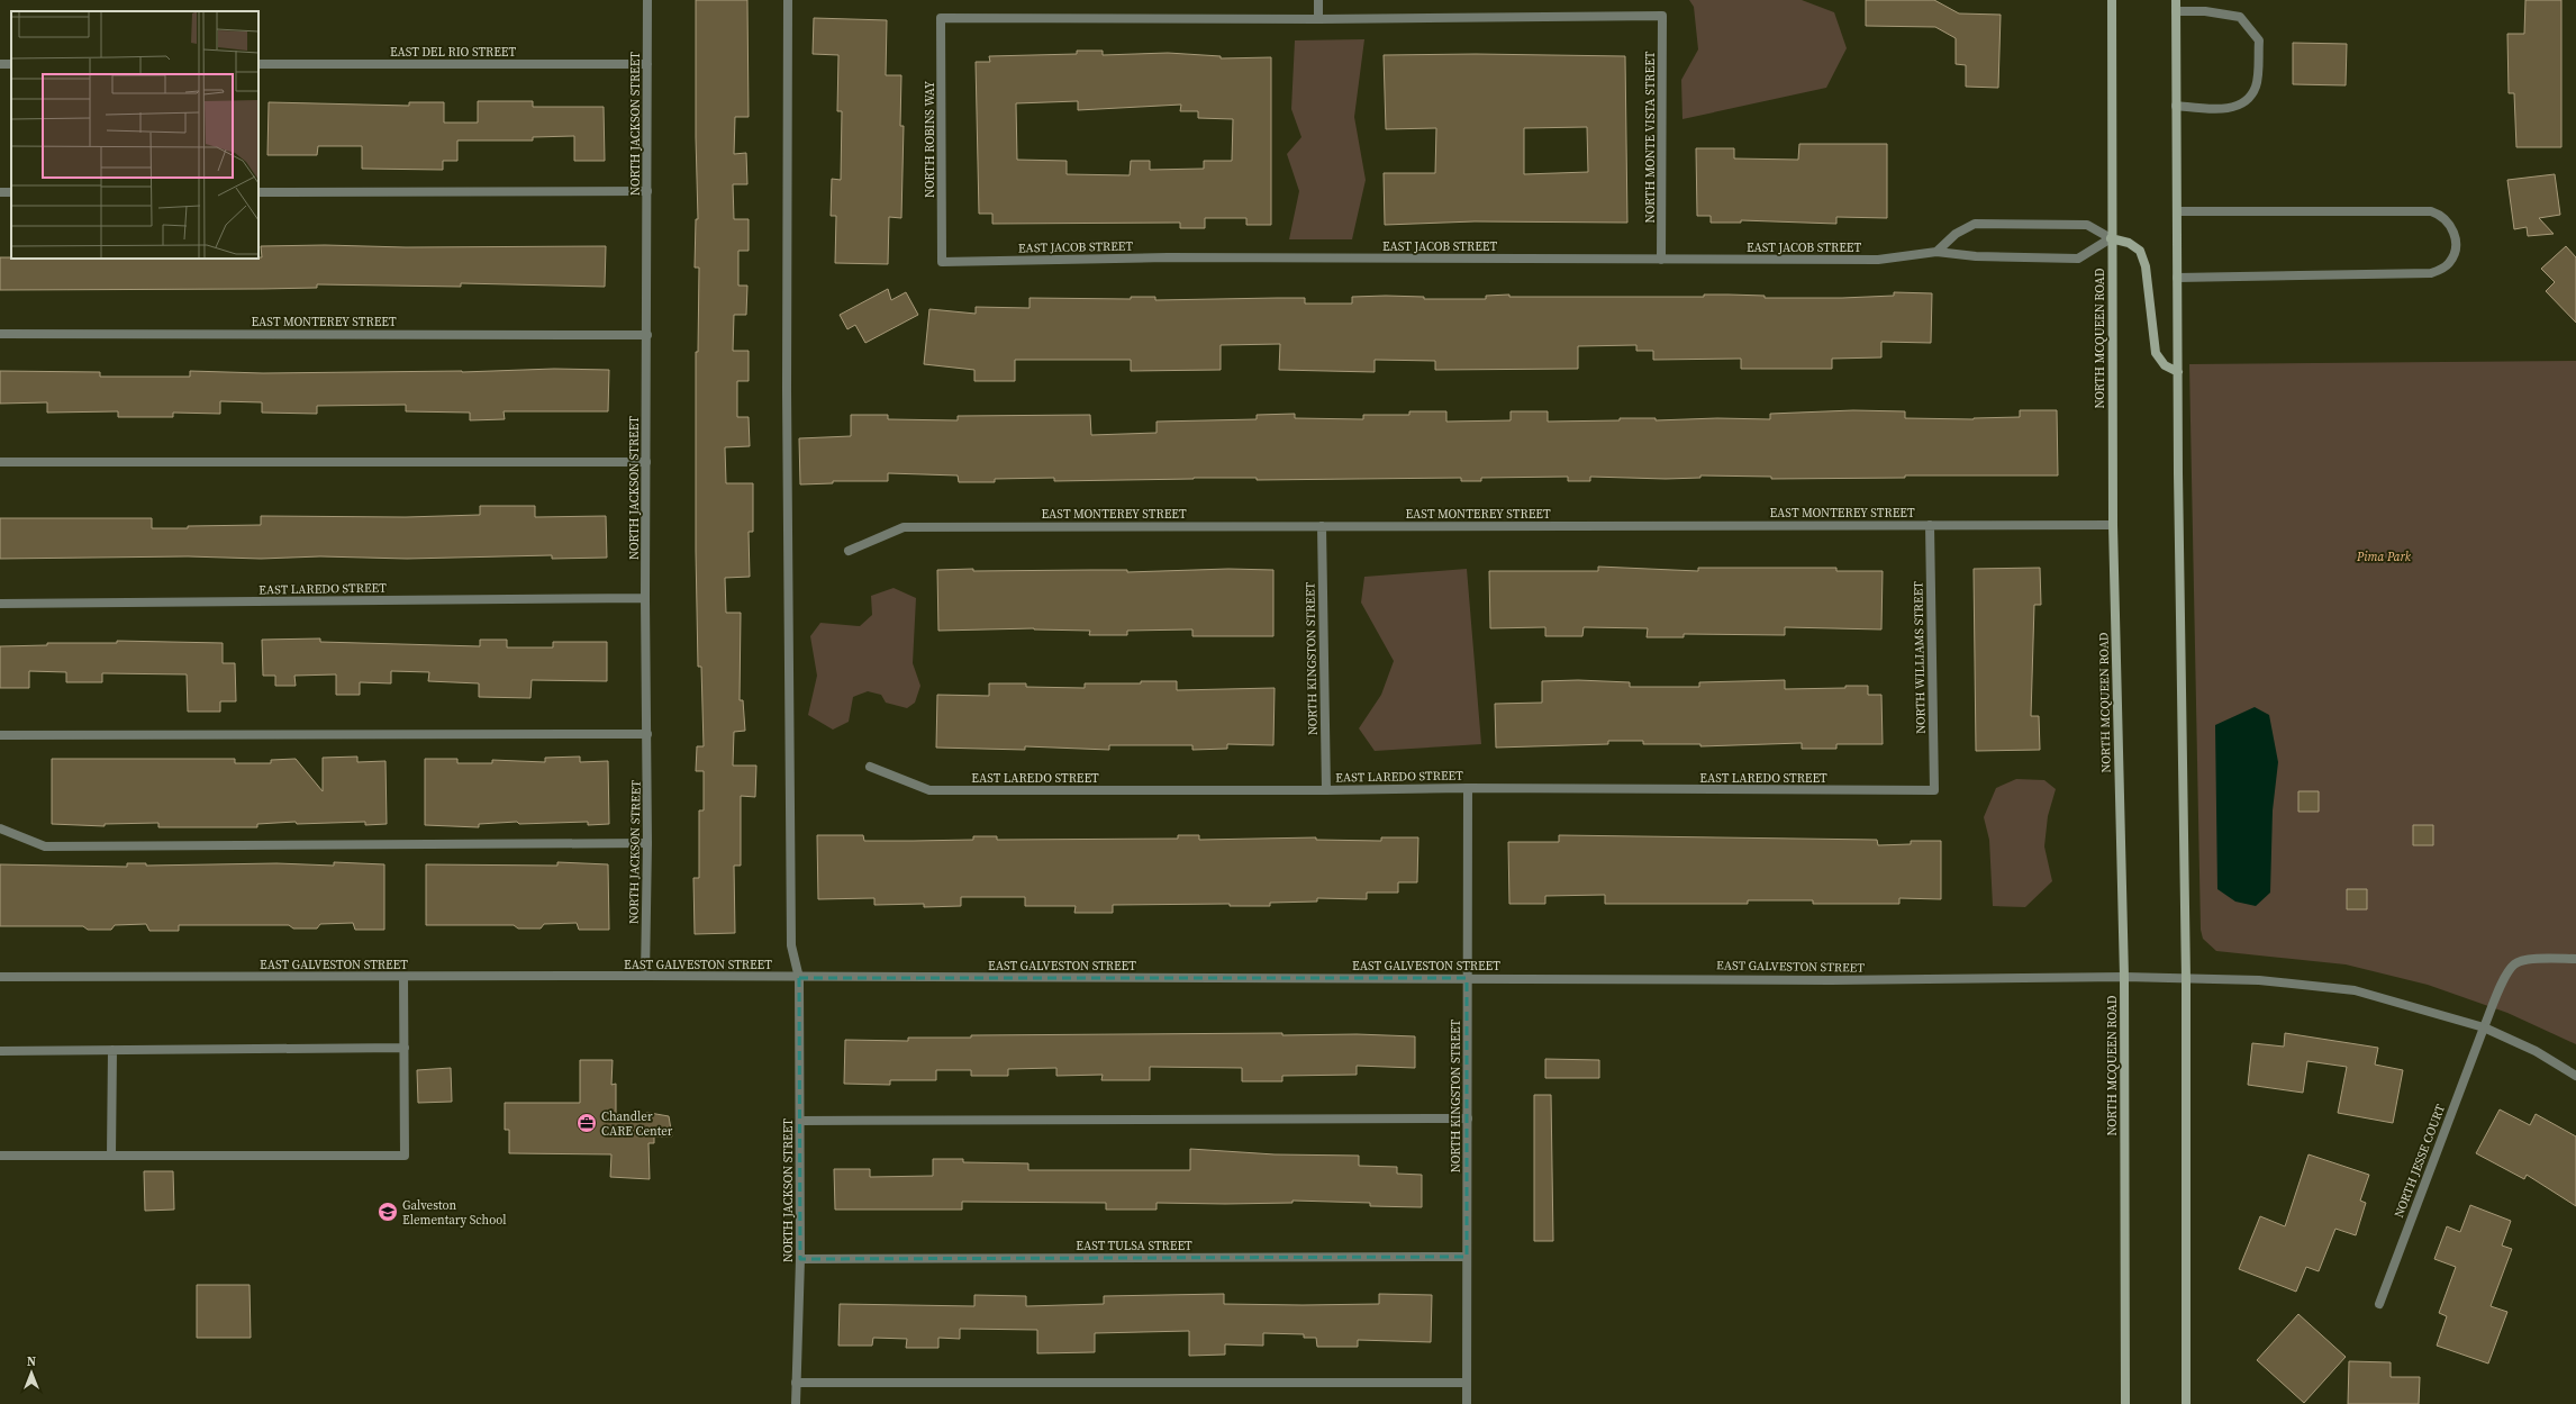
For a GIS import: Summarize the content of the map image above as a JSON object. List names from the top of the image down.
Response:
{
  "streets": {
    "main road": ["NORTH MCQUEEN ROAD"],
    "street": [
      "EAST DEL RIO STREET",
      "NORTH JACKSON STREET",
      "NORTH MONTE VISTA STREET",
      "NORTH ROBINS WAY",
      "EAST JACOB STREET",
      "EAST MONTEREY STREET",
      "EAST LAREDO STREET",
      "NORTH WILLIAMS STREET",
      "NORTH KINGSTON STREET",
      "EAST GALVESTON STREET",
      "NORTH JESSE COURT",
      "EAST TULSA STREET"
    ]
  },
  "crossings": [
    ["EAST DEL RIO STREET", "NORTH JACKSON STREET"],
    ["NORTH JACKSON STREET", "EAST MONTEREY STREET"],
    ["NORTH JACKSON STREET", "EAST LAREDO STREET"],
    ["NORTH JACKSON STREET", "EAST GALVESTON STREET"],
    ["NORTH JACKSON STREET", "EAST TULSA STREET"],
    ["NORTH MONTE VISTA STREET", "NORTH ROBINS WAY"],
    ["NORTH MONTE VISTA STREET", "EAST JACOB STREET"],
    ["NORTH ROBINS WAY", "EAST JACOB STREET"],
    ["EAST JACOB STREET", "NORTH MCQUEEN ROAD"],
    ["EAST MONTEREY STREET", "NORTH MCQUEEN ROAD"],
    ["EAST MONTEREY STREET", "NORTH WILLIAMS STREET"],
    ["EAST MONTEREY STREET", "NORTH KINGSTON STREET"],
    ["NORTH MCQUEEN ROAD", "EAST GALVESTON STREET"],
    ["EAST LAREDO STREET", "NORTH WILLIAMS STREET"],
    ["EAST LAREDO STREET", "NORTH KINGSTON STREET"],
    ["NORTH KINGSTON STREET", "EAST GALVESTON STREET"],
    ["NORTH KINGSTON STREET", "EAST TULSA STREET"],
    ["EAST GALVESTON STREET", "NORTH JESSE COURT"]
  ],
  "parks": ["Pima Park"],
  "places": {
    "office": ["Chandler CARE Center"],
    "school or university": ["Galveston Elementary School"]
  },
  "north": "top"
}
